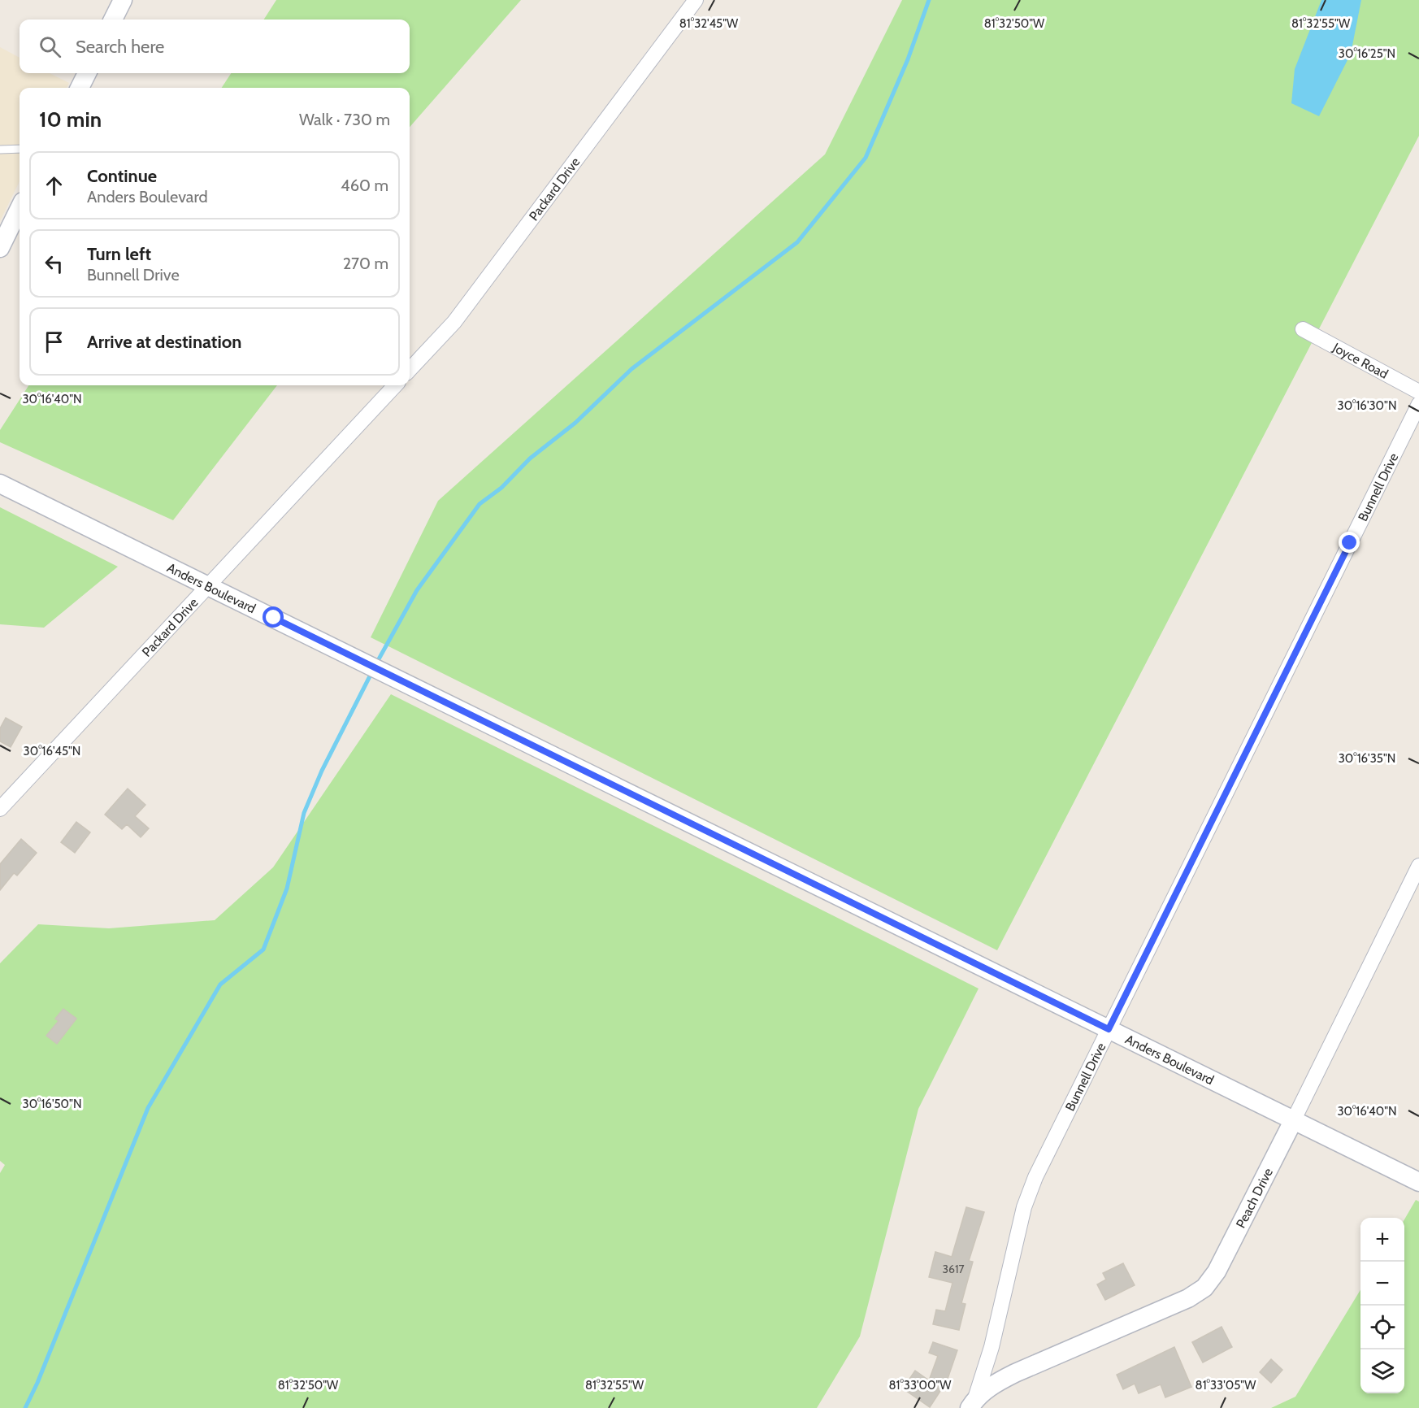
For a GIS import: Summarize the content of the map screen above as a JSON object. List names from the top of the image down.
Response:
{
  "streets": {
    "street": [
      "Packard Drive",
      "Joyce Road",
      "Bunnell Drive",
      "Anders Boulevard",
      "Peach Drive"
    ]
  },
  "crossings": [
    ["Packard Drive", "Anders Boulevard"],
    ["Bunnell Drive", "Anders Boulevard"],
    ["Bunnell Drive", "Peach Drive"],
    ["Anders Boulevard", "Peach Drive"]
  ],
  "house_numbers": ["3617"],
  "page": {
    "search": "Search here",
    "heading": ["10 min", "Walk · 730 m"],
    "list": [
      ["Continue", "Anders Boulevard", "460 m"],
      ["Turn left", "Bunnell Drive", "270 m"],
      "Arrive at destination"
    ],
    "map_buttons": ["+", "−"]
  },
  "coordinates": [
    "81°32'45\"W",
    "81°32'50\"W",
    "81°32'55\"W",
    "30°16'25\"N",
    "30°16'40\"N",
    "30°16'30\"N",
    "30°16'45\"N",
    "30°16'35\"N",
    "30°16'50\"N",
    "81°33'00\"W",
    "81°33'05\"W"
  ]
}
